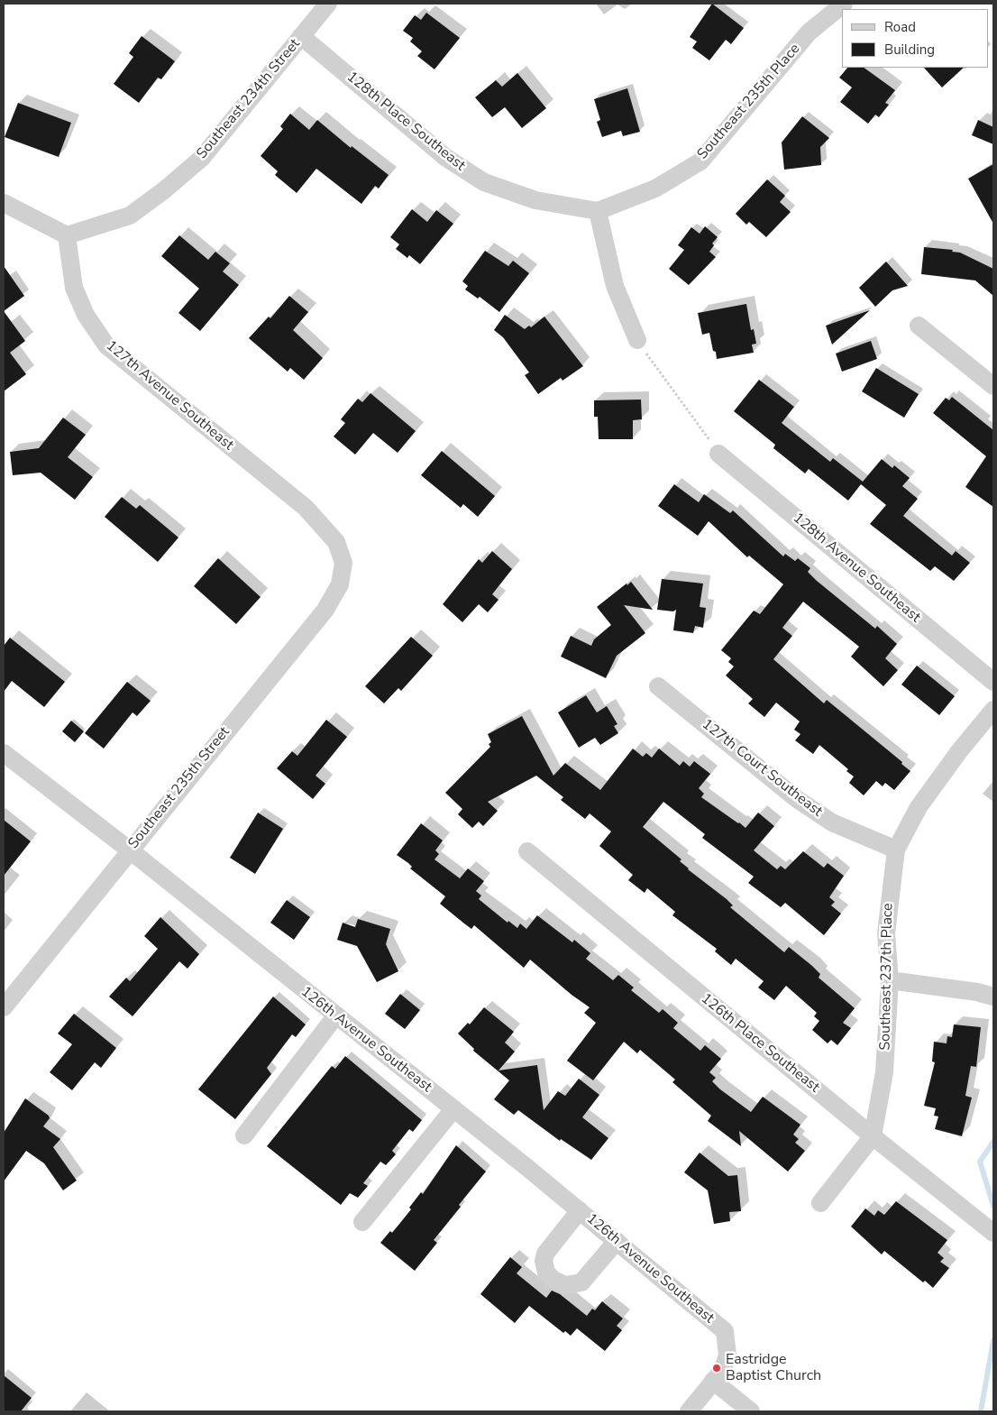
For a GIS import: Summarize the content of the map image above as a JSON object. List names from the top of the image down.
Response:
{
  "streets": {
    "street": [
      "Southeast 234th Street",
      "Southeast 235th Place",
      "128th Place Southeast",
      "127th Avenue Southeast",
      "128th Avenue Southeast",
      "127th Court Southeast",
      "Southeast 235th Street",
      "Southeast 237th Place",
      "126th Avenue Southeast",
      "126th Place Southeast"
    ]
  },
  "crossings": [
    ["Southeast 234th Street", "128th Place Southeast"],
    ["Southeast 234th Street", "127th Avenue Southeast"],
    ["Southeast 235th Place", "128th Place Southeast"],
    ["127th Avenue Southeast", "Southeast 235th Street"],
    ["127th Court Southeast", "Southeast 237th Place"],
    ["Southeast 235th Street", "126th Avenue Southeast"],
    ["Southeast 237th Place", "126th Place Southeast"]
  ],
  "places": ["Eastridge Baptist Church"],
  "legend": ["Road", "Building"]
}
